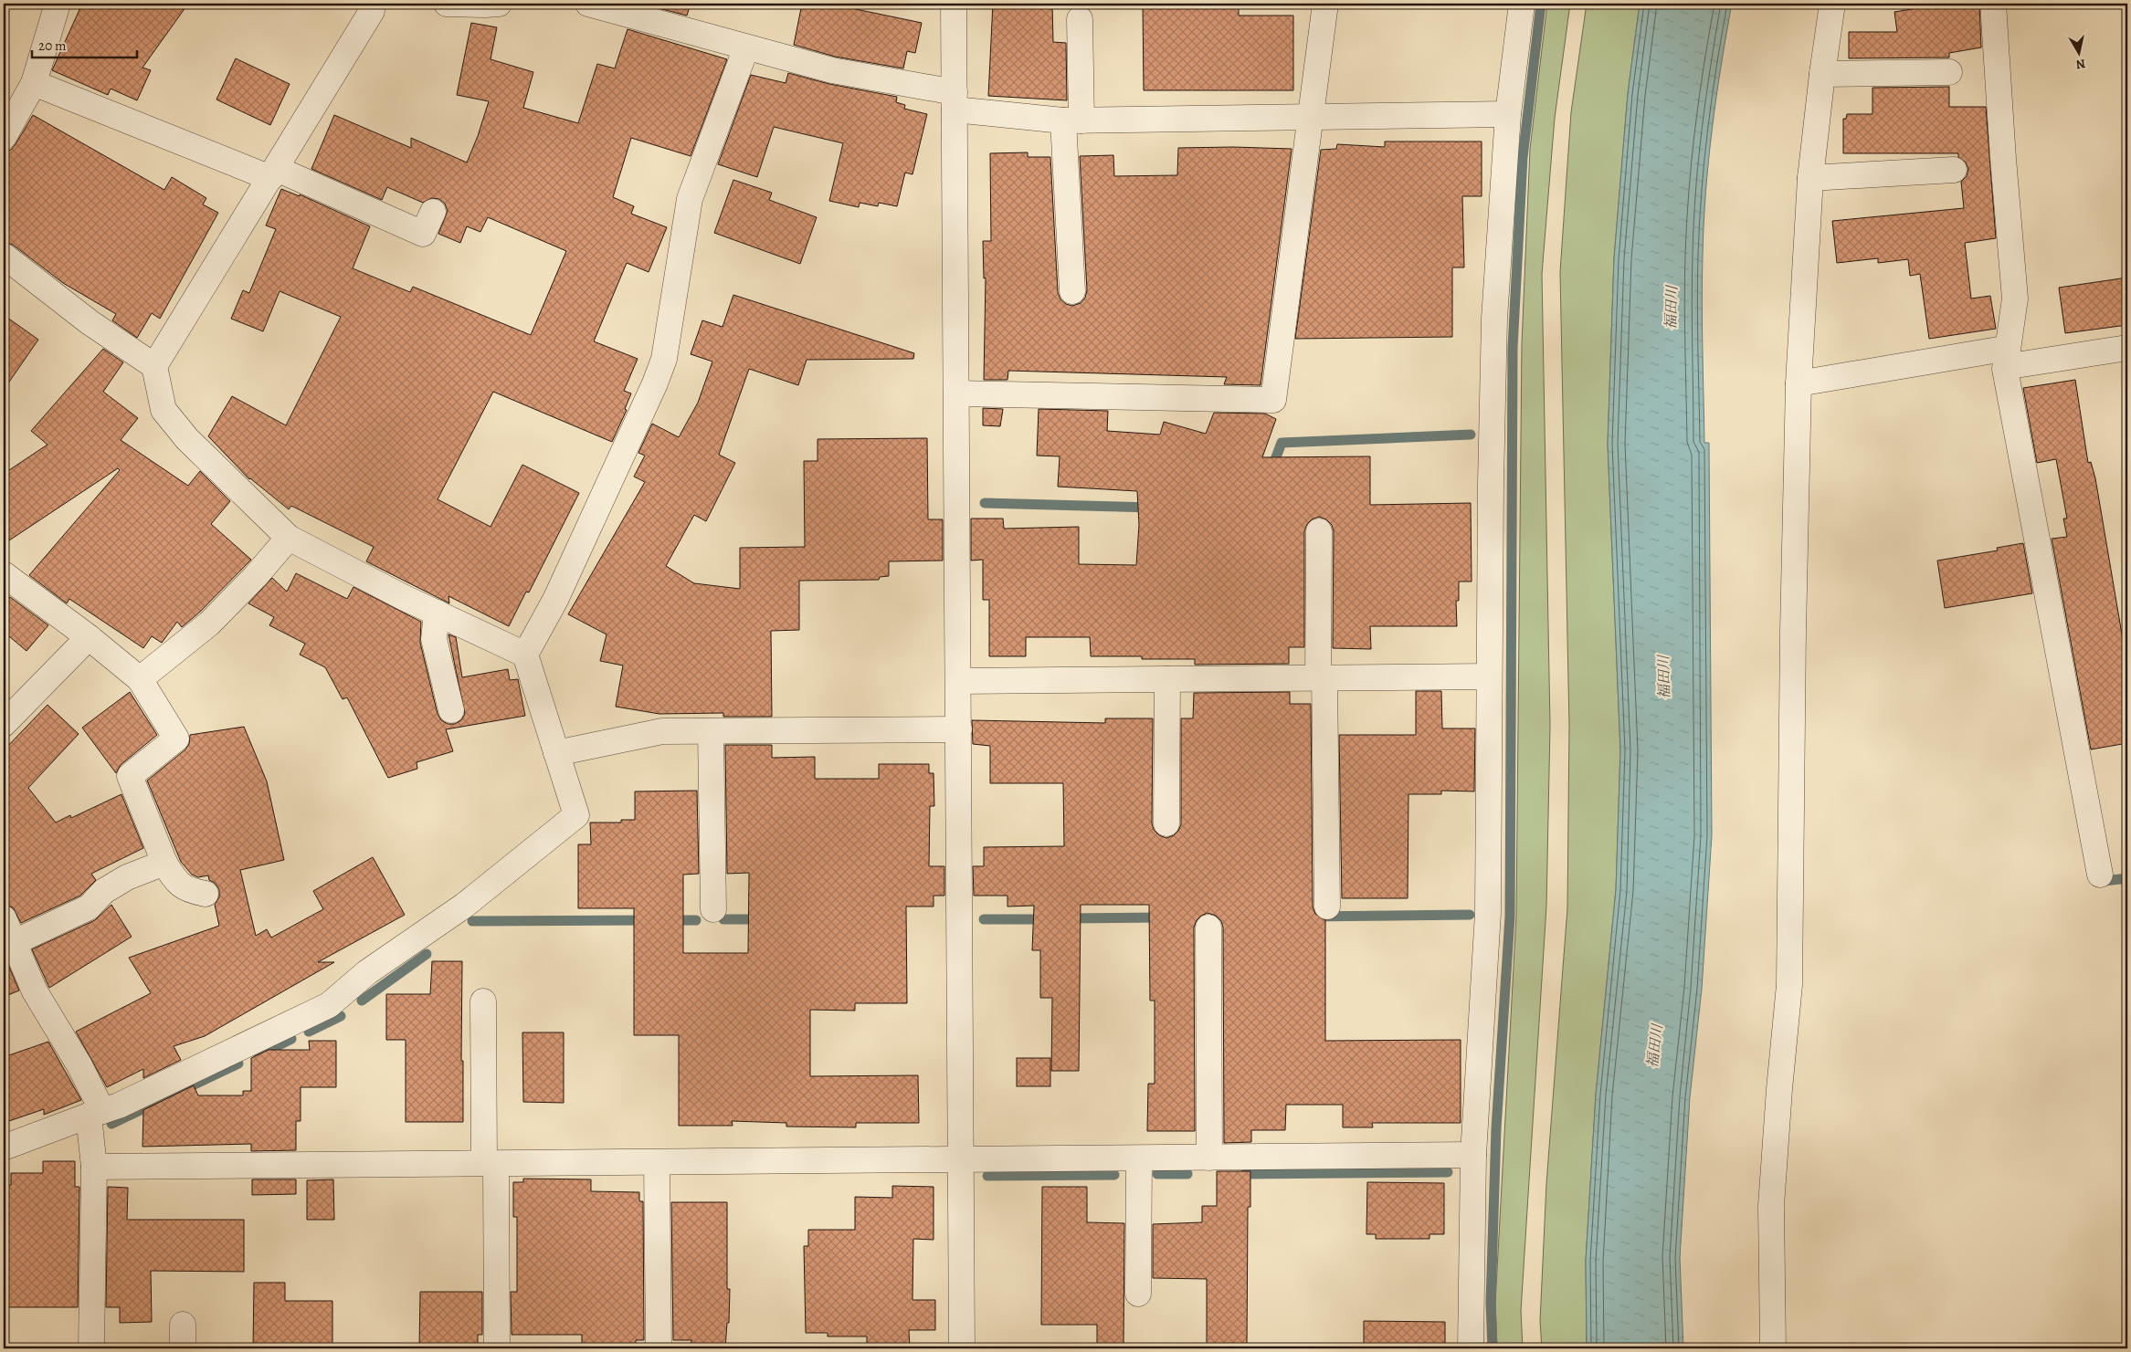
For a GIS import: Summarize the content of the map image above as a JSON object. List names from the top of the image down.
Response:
{
  "water": ["福田川"],
  "scale_bar": "20 m",
  "north": "bottom"
}
